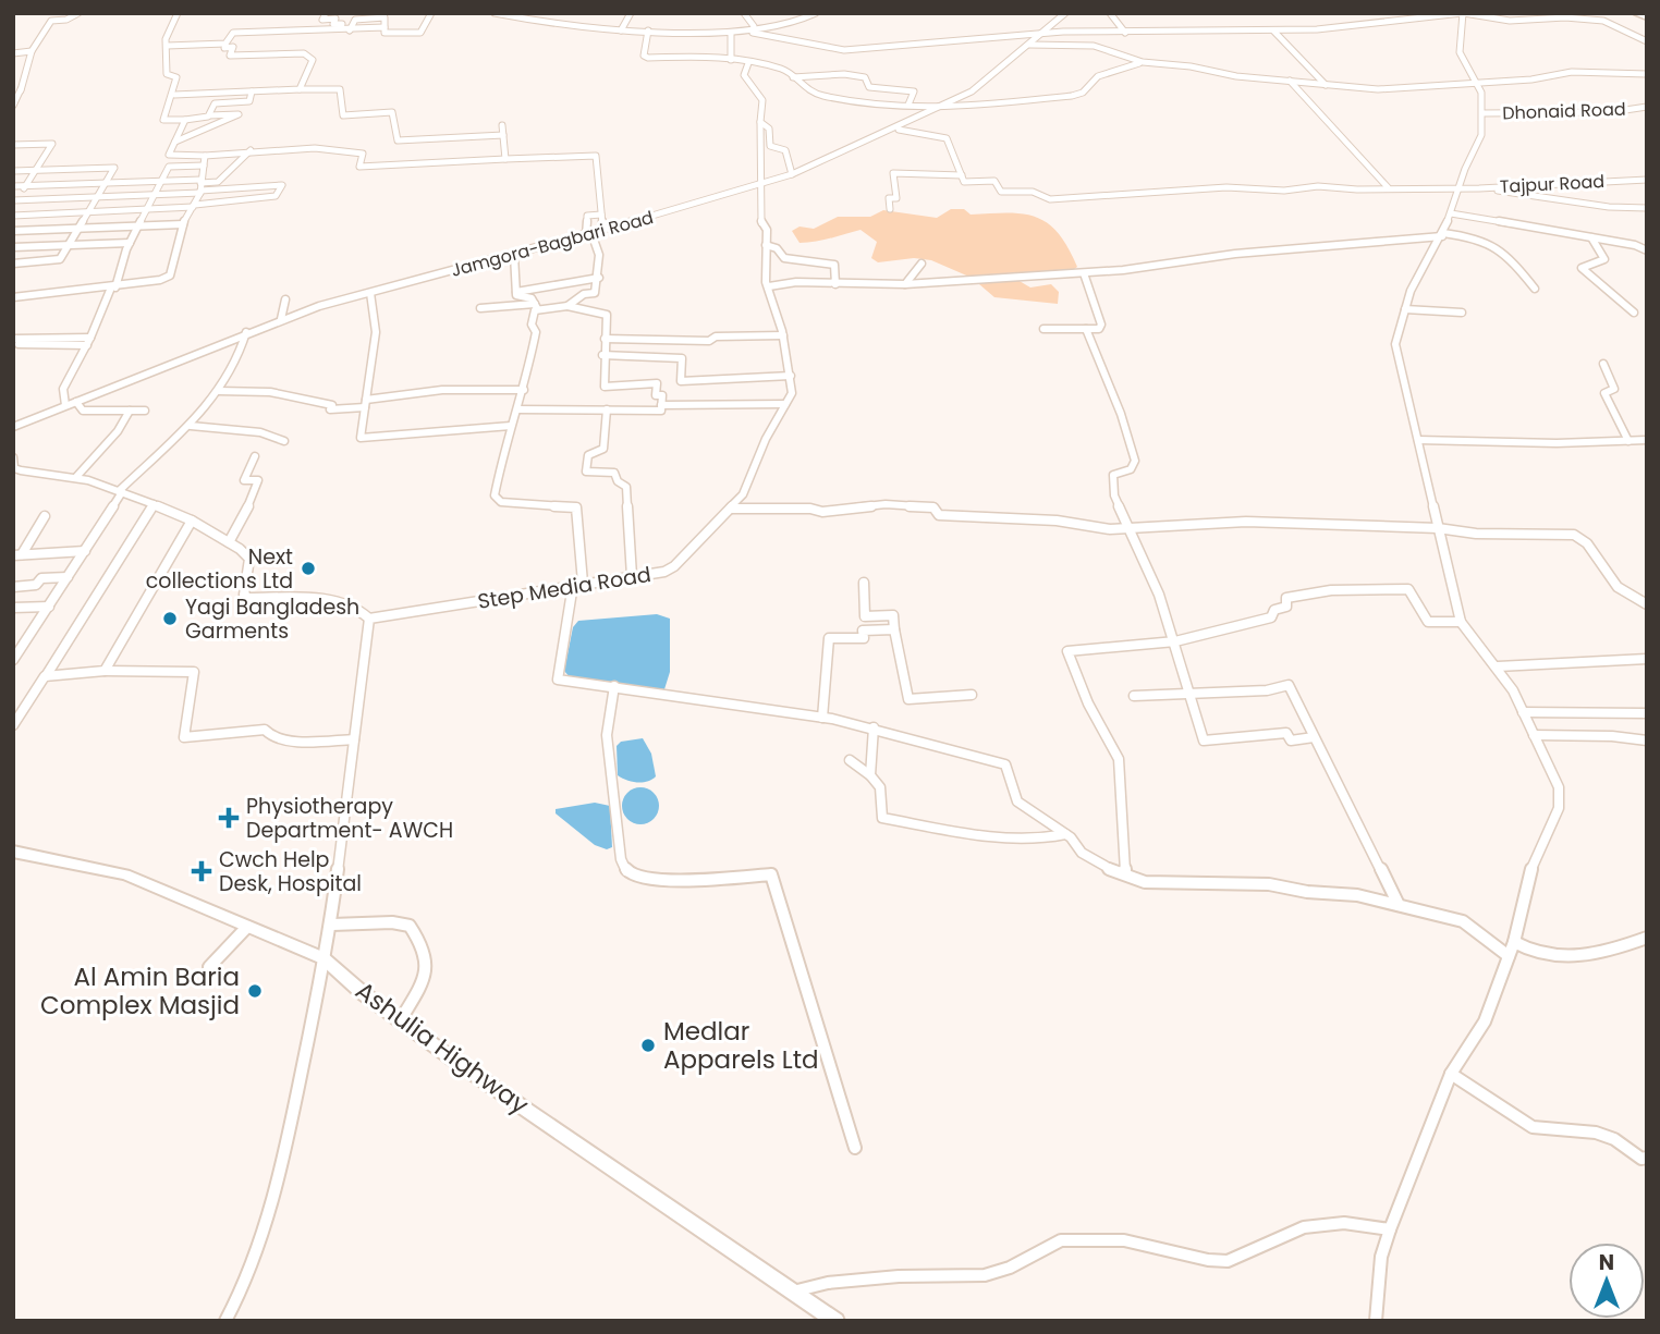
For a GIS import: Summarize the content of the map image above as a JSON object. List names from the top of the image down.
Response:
{
  "streets": {
    "highway": ["Ashulia Highway"],
    "street": [
      "Dhonaid Road",
      "Tajpur Road",
      "Jamgora-Bagbari Road",
      "Step Media Road"
    ]
  },
  "crossings": [
    ["Jamgora-Bagbari Road", "Step Media Road"]
  ],
  "places": {
    "other": [
      "Next collections Ltd",
      "Yagi Bangladesh Garments",
      "Al Amin Baria Complex Masjid",
      "Medlar Apparels Ltd"
    ],
    "health": ["Physiotherapy Department- AWCH", "Cwch Help Desk, Hospital"]
  },
  "north": "top"
}
